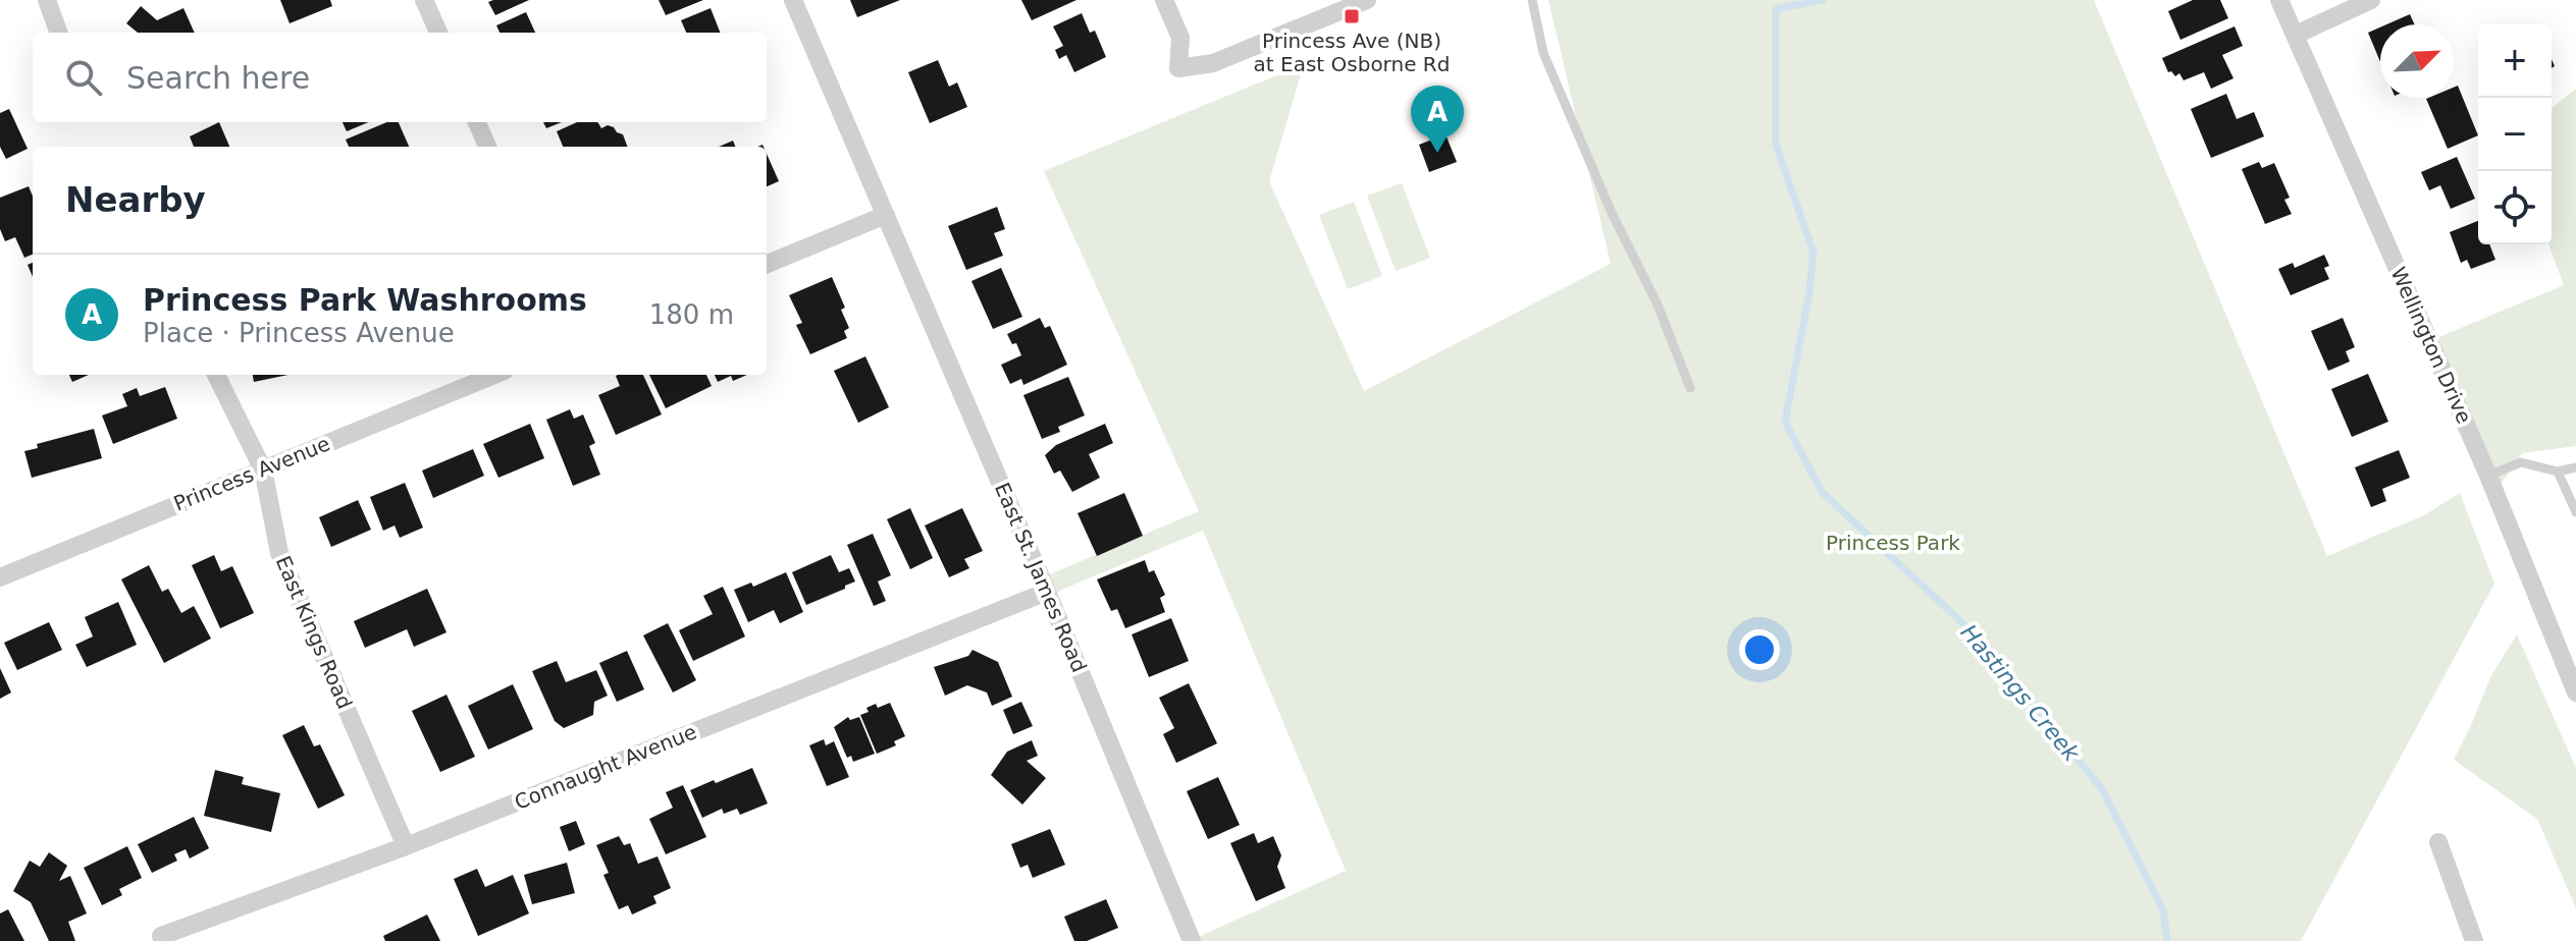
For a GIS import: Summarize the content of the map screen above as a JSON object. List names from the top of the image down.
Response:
{
  "streets": {
    "street": [
      "Wellington Drive",
      "Princess Avenue",
      "East St. James Road",
      "East Kings Road",
      "Connaught Avenue"
    ]
  },
  "crossings": [
    ["Princess Avenue", "East Kings Road"],
    ["East St. James Road", "Connaught Avenue"],
    ["East Kings Road", "Connaught Avenue"]
  ],
  "water": ["Hastings Creek"],
  "parks": ["Princess Park"],
  "places": {
    "transit": ["Princess Ave (NB) at East Osborne Rd"]
  },
  "north": "top right",
  "page": {
    "map_buttons": ["+", "−"],
    "search": "Search here",
    "pins": "A",
    "heading": "Nearby",
    "list": [
      {
        "mark": "A",
        "name": "Princess Park Washrooms",
        "note": "Place · Princess Avenue",
        "value": "180 m"
      }
    ]
  }
}
